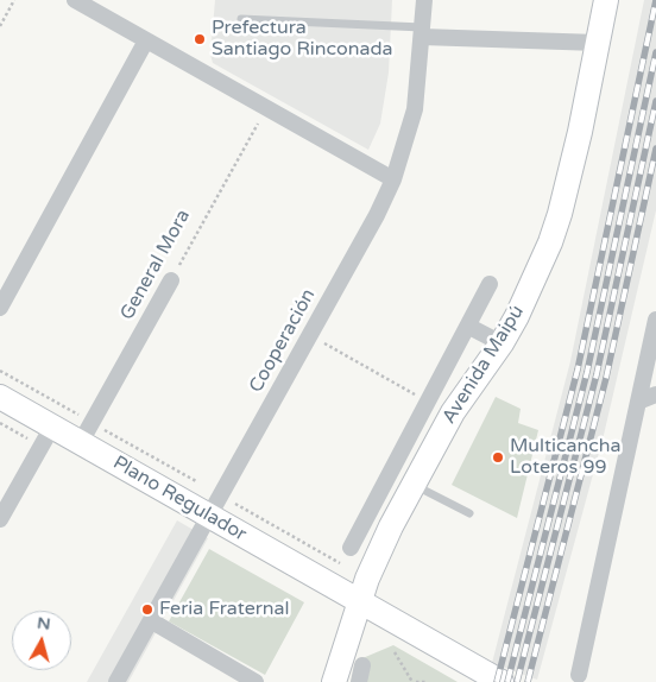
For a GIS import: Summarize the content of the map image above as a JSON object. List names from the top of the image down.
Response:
{
  "streets": {
    "main road": ["Avenida Maipú", "Plano Regulador"],
    "street": ["General Mora", "Cooperación"]
  },
  "crossings": [
    ["General Mora", "Plano Regulador"],
    ["Cooperación", "Plano Regulador"],
    ["Avenida Maipú", "Plano Regulador"]
  ],
  "places": ["Prefectura Santiago Rinconada", "Multicancha Loteros 99", "Feria Fraternal"],
  "north": "top"
}
